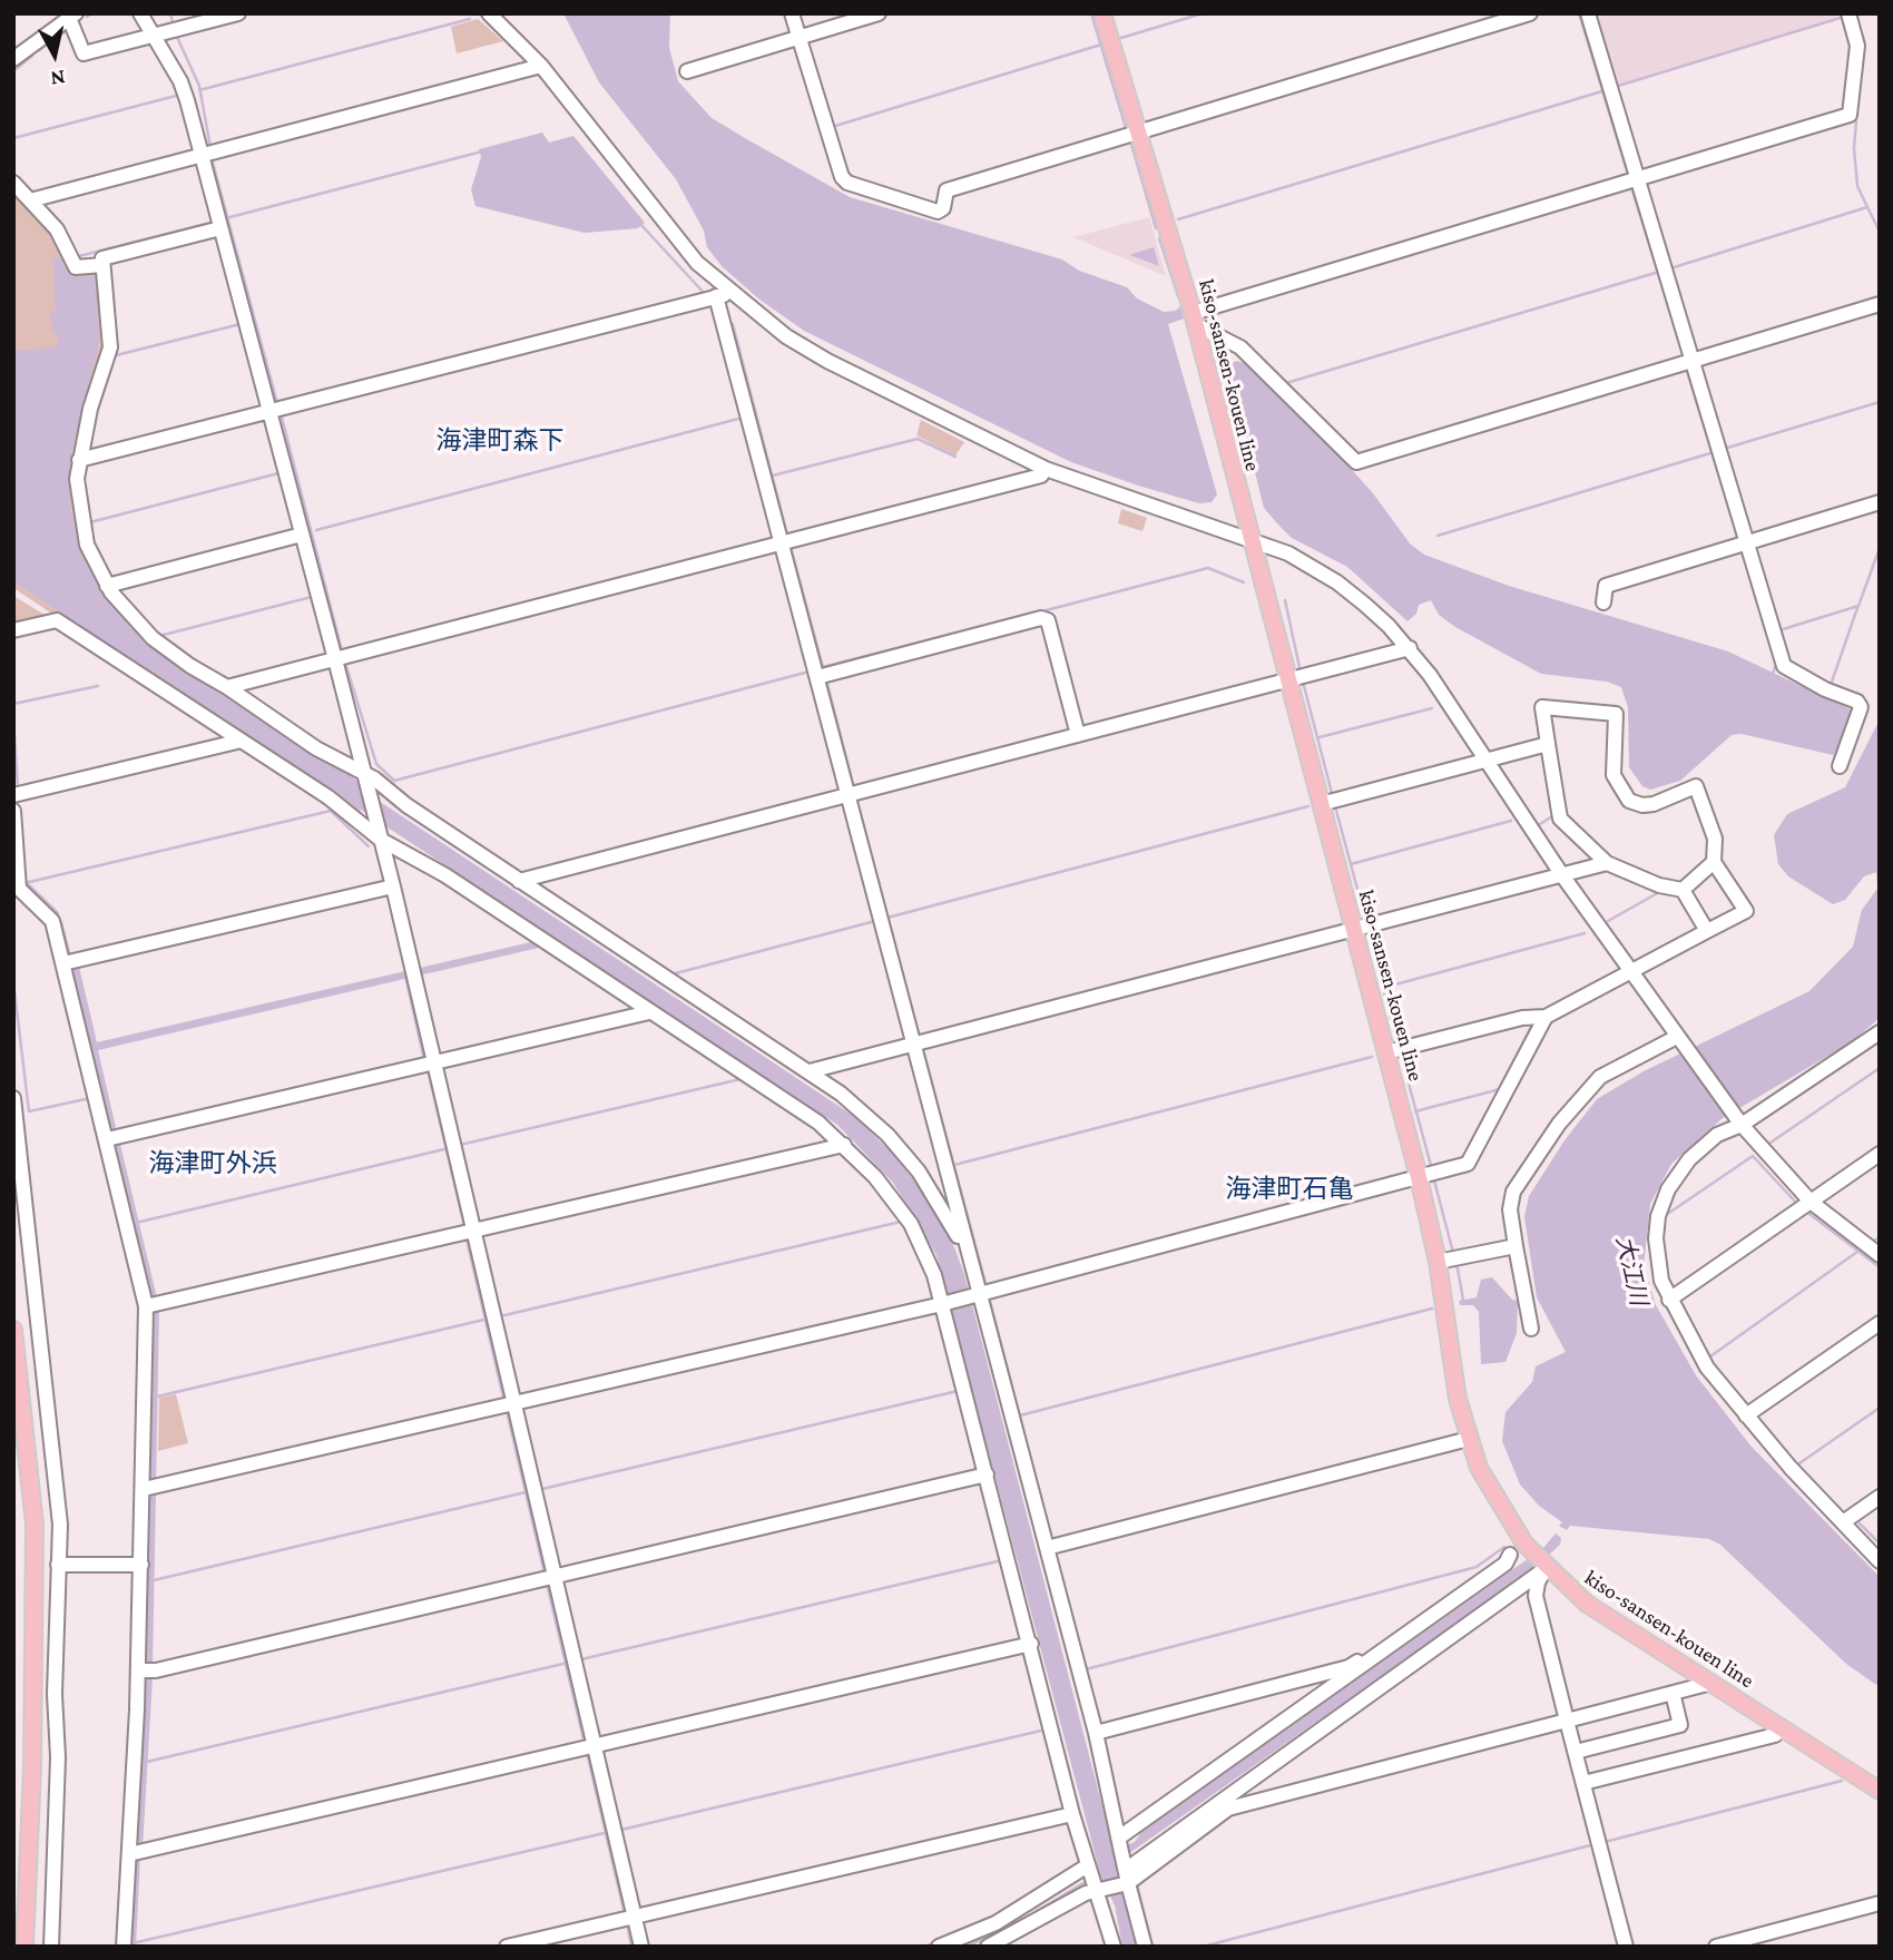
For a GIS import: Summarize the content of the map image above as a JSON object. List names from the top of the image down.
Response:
{
  "streets": {
    "main road": ["kiso-sansen-kouen line"]
  },
  "districts": ["海津町森下", "海津町外浜", "海津町石亀"],
  "water": ["大江川"],
  "north": "bottom"
}
